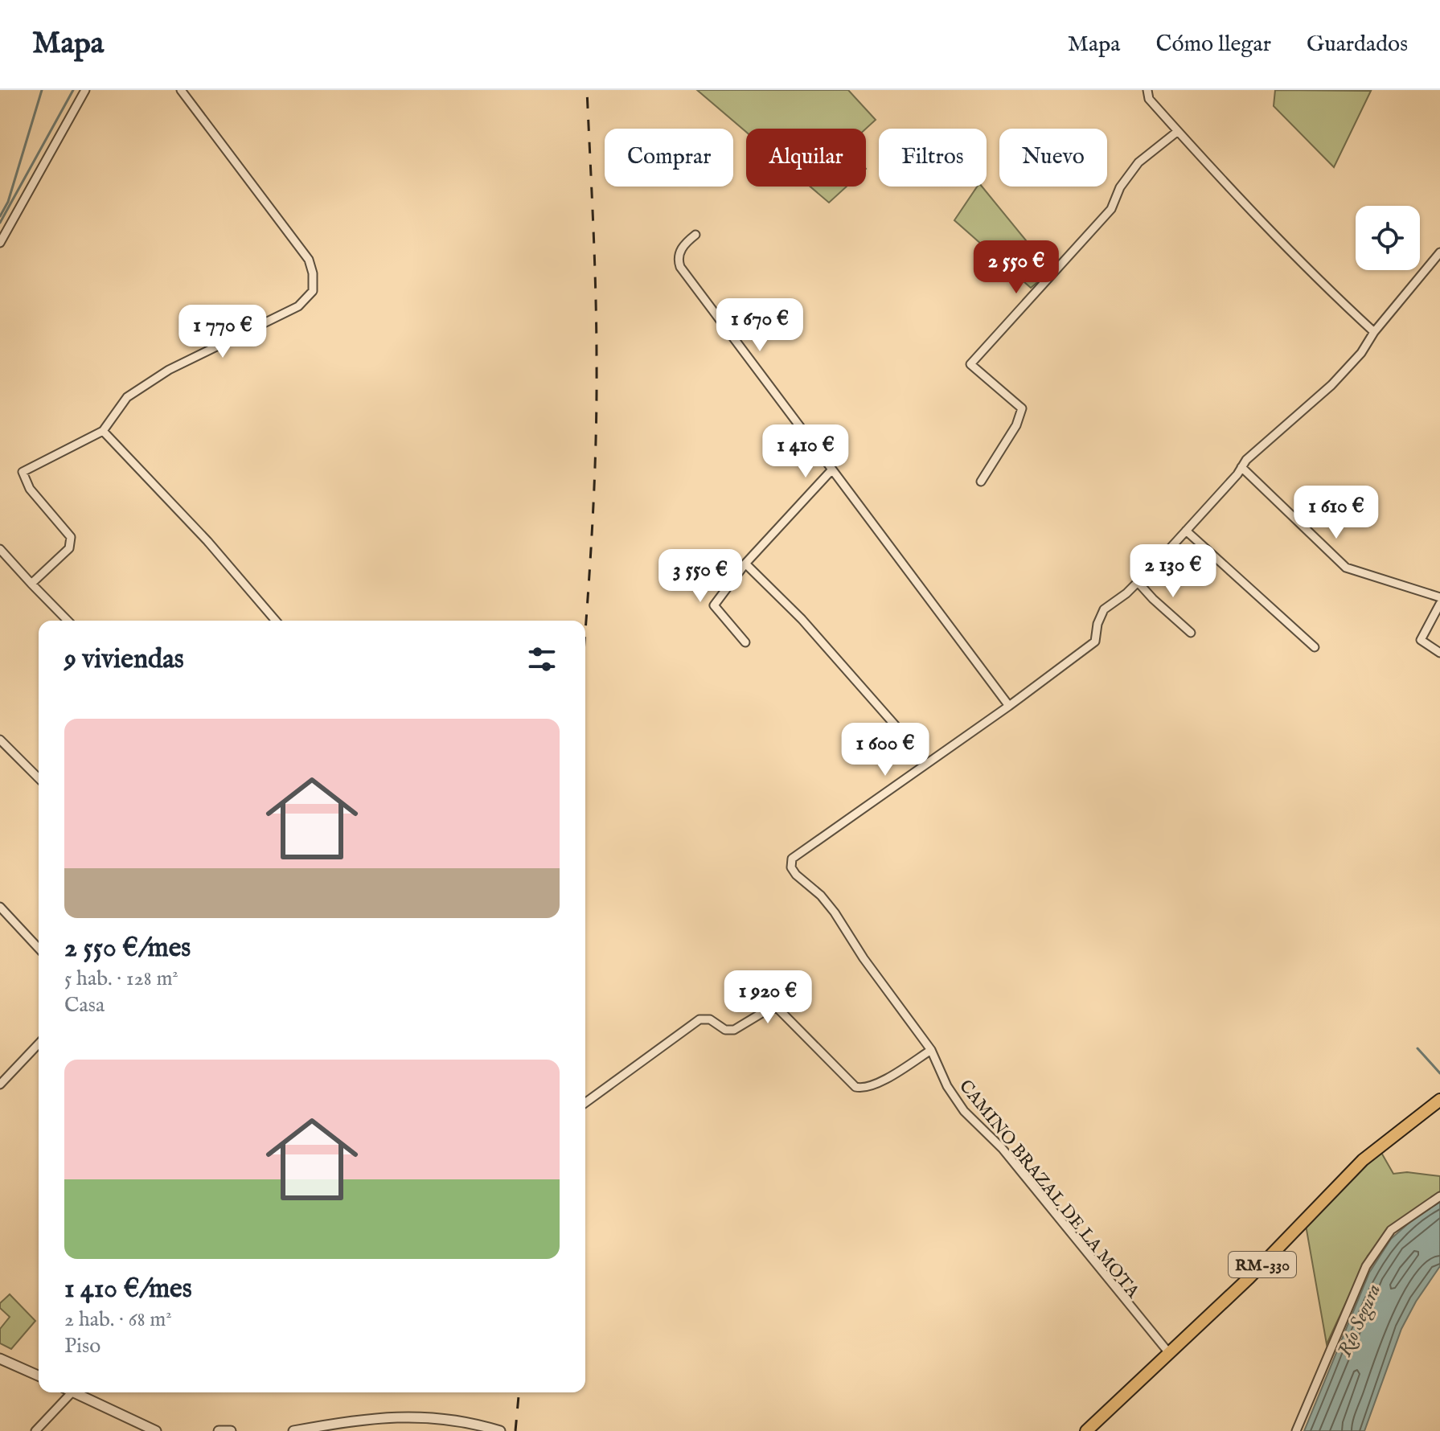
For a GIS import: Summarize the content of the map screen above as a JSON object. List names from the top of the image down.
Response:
{
  "streets": {
    "main road": ["RM-330"],
    "street": ["CAMINO BRAZAL DE LA MOTA"]
  },
  "crossings": [
    ["CAMINO BRAZAL DE LA MOTA", "RM-330"]
  ],
  "water": ["Río Segura"],
  "page": {
    "header": "Mapa",
    "nav": ["Mapa", "Cómo llegar", "Guardados"],
    "chip": [
      "Comprar",
      "Alquilar",
      "Filtros",
      "Nuevo"
    ],
    "price": [
      "2 550 €",
      "1 670 €",
      "1 770 €",
      "1 410 €",
      "1 610 €",
      "2 130 €",
      "3 550 €",
      "1 600 €",
      "1 920 €"
    ],
    "heading": "9 viviendas",
    "list": [
      {
        "name": "2 550 €/mes",
        "note": "5 hab. · 128 m² · Casa"
      },
      {
        "name": "1 410 €/mes",
        "note": "2 hab. · 68 m² · Piso"
      }
    ]
  }
}
